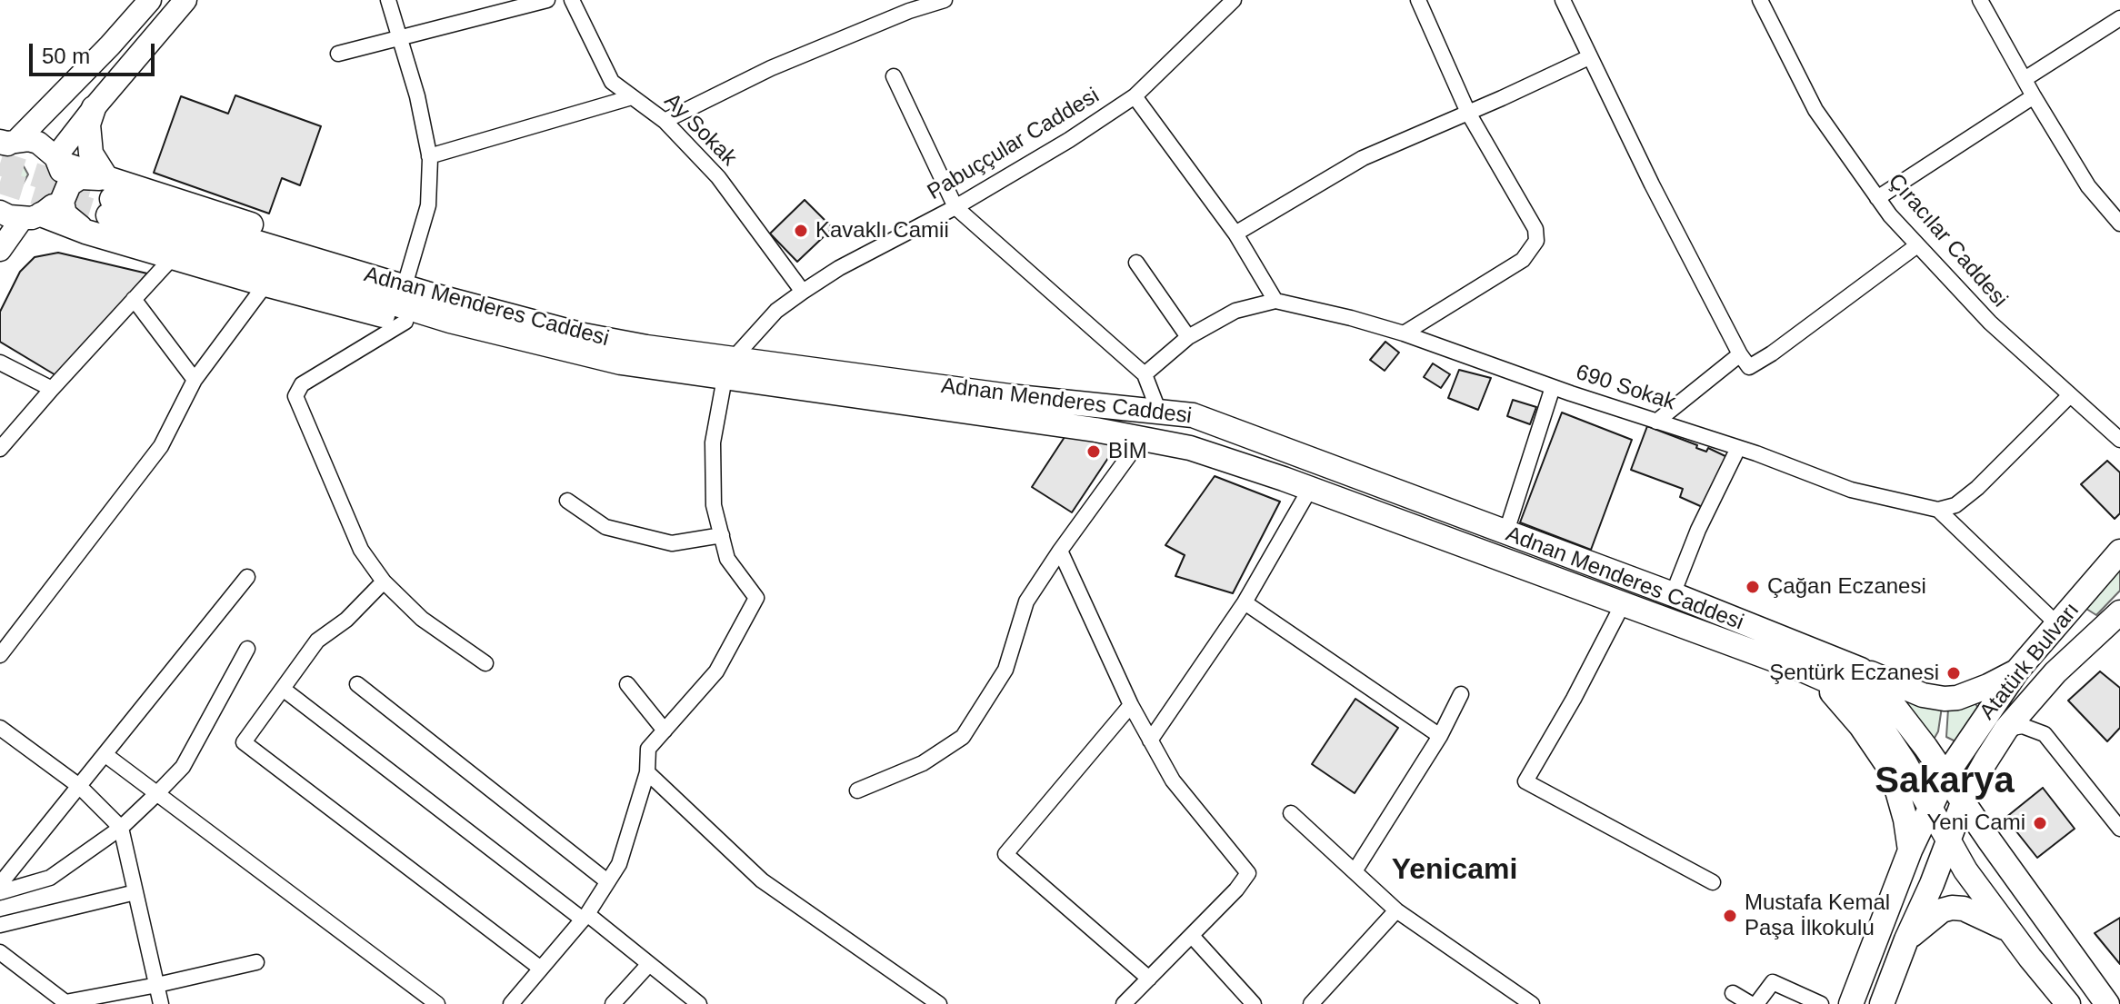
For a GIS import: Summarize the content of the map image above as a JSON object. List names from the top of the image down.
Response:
{
  "streets": {
    "main road": ["Adnan Menderes Caddesi", "Atatürk Bulvarı"],
    "street": [
      "Ay Sokak",
      "Pabuççular Caddesi",
      "Çıracılar Caddesi",
      "690 Sokak"
    ]
  },
  "crossings": [
    ["Ay Sokak", "Pabuççular Caddesi"],
    ["Pabuççular Caddesi", "Adnan Menderes Caddesi"],
    ["Adnan Menderes Caddesi", "Atatürk Bulvarı"]
  ],
  "districts": ["Sakarya", "Yenicami"],
  "places": [
    "Kavaklı Camii",
    "BİM",
    "Çağan Eczanesi",
    "Şentürk Eczanesi",
    "Yeni Cami",
    "Mustafa Kemal Paşa İlkokulu"
  ],
  "scale_bar": "50 m"
}
